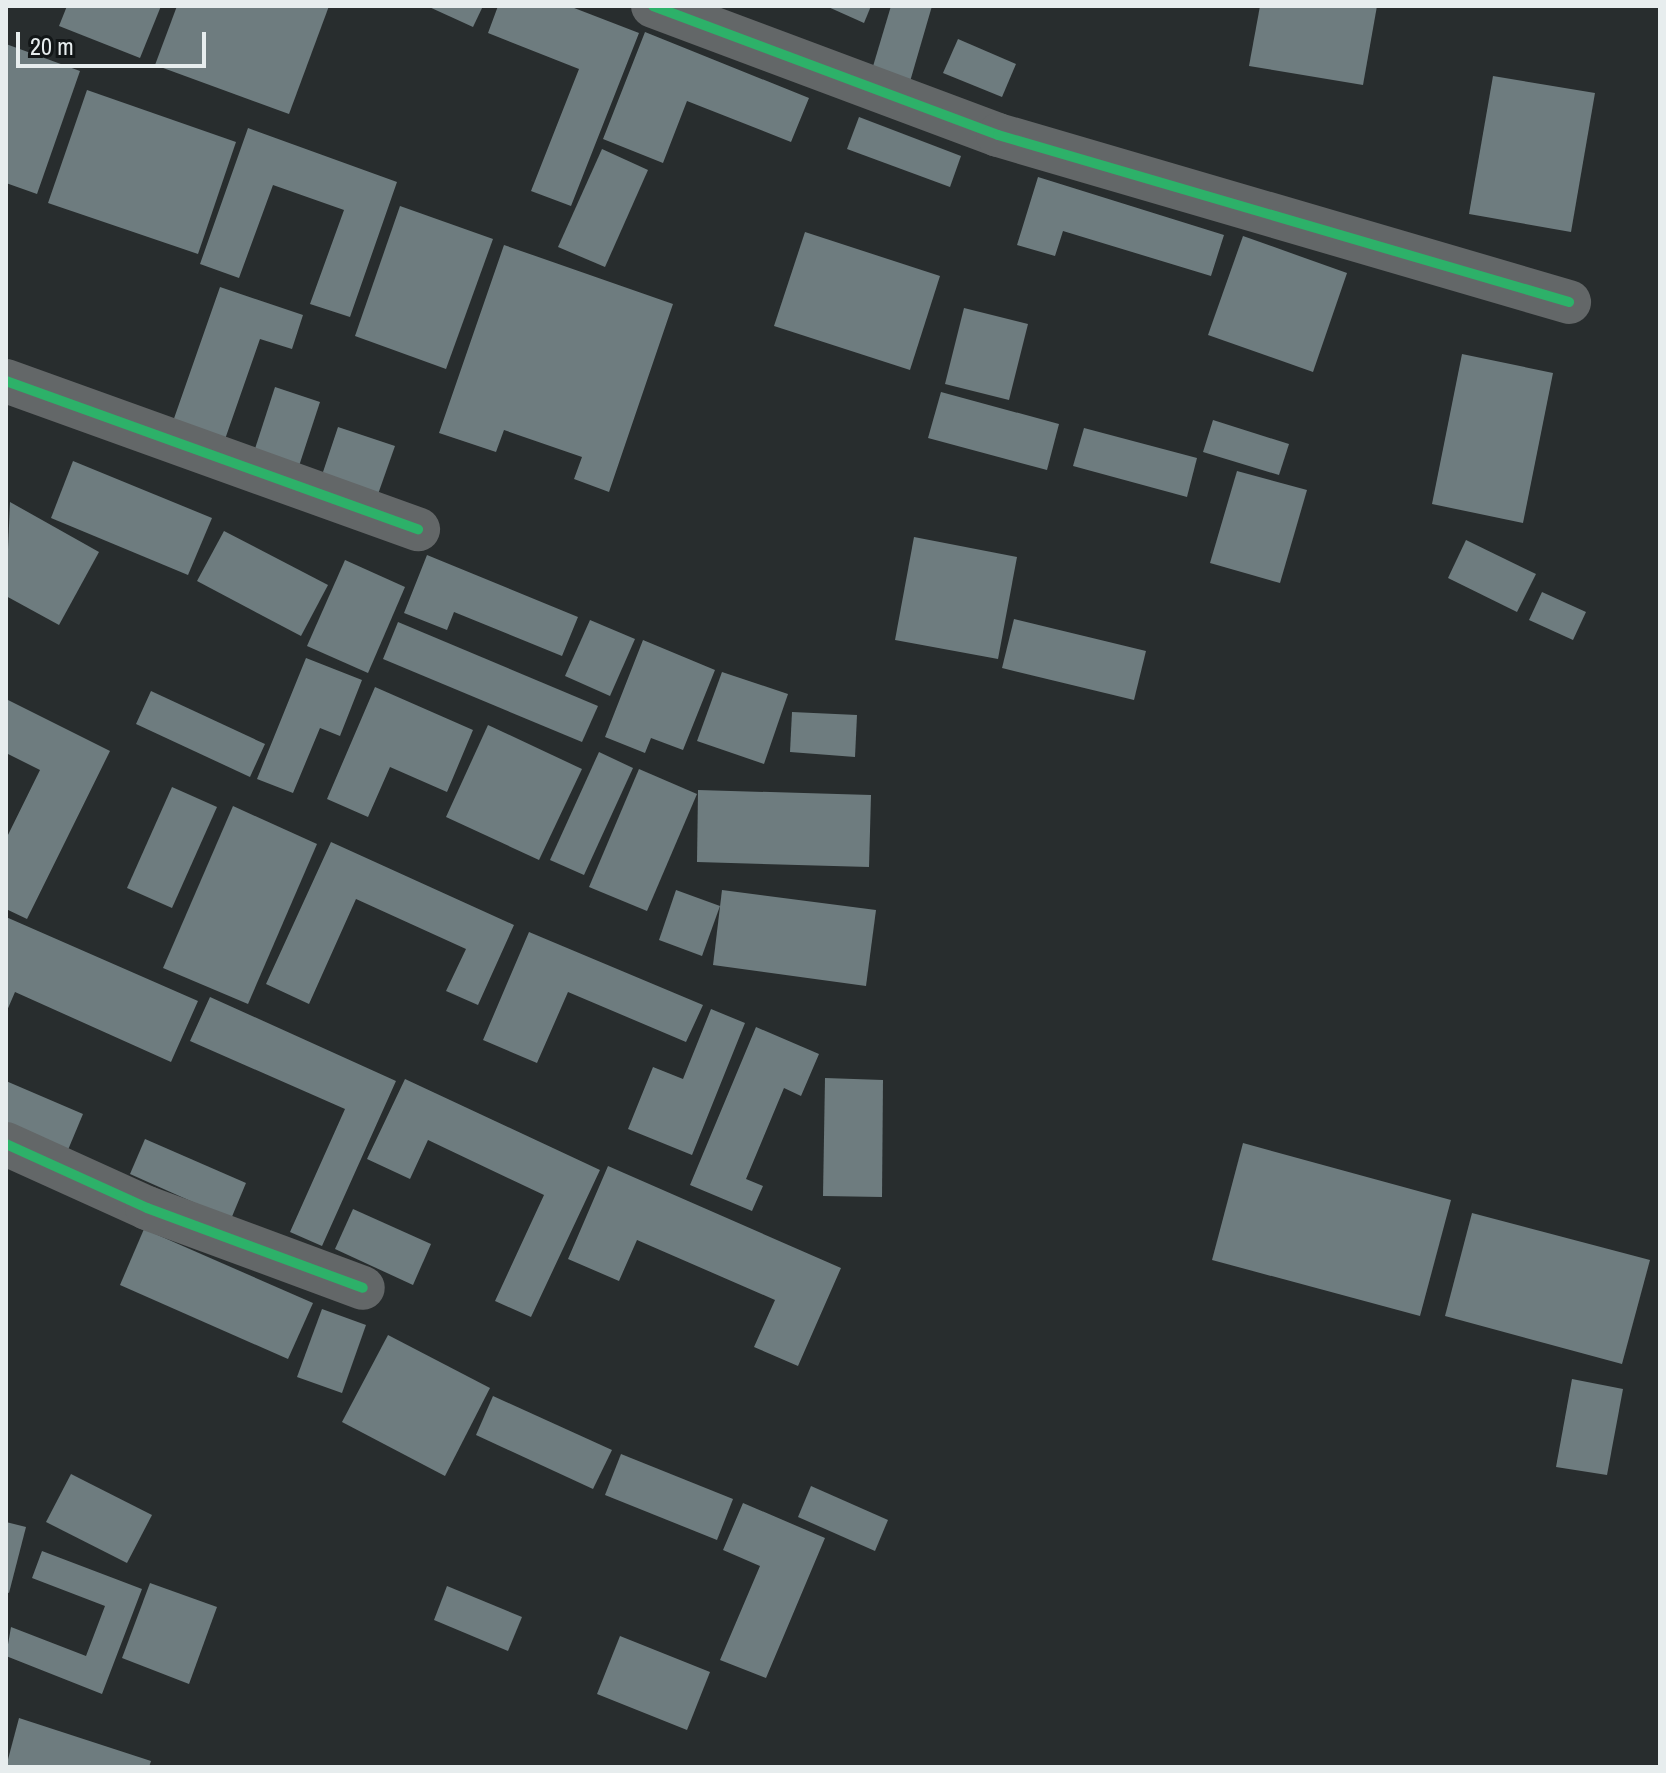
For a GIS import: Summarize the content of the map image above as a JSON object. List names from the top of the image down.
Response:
{
  "scale_bar": "20 m"
}
